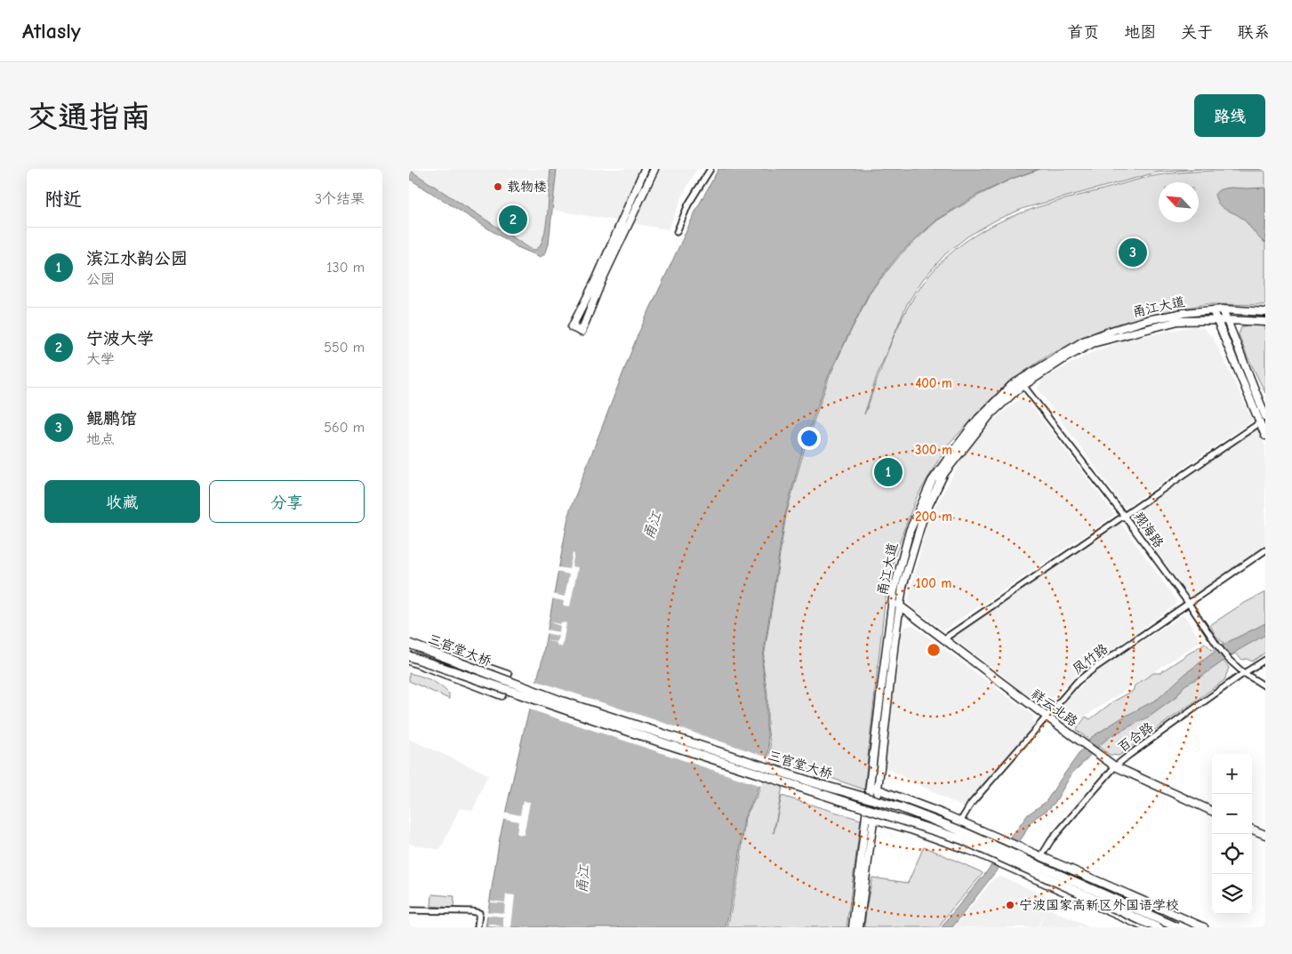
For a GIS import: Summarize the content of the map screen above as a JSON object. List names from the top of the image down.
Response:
{
  "streets": {
    "main road": ["三官堂大桥"],
    "street": [
      "甬江大道",
      "翔海路",
      "凤竹路",
      "祥云北路",
      "百合路"
    ]
  },
  "crossings": [
    ["甬江大道", "翔海路"],
    ["甬江大道", "祥云北路"],
    ["翔海路", "凤竹路"],
    ["翔海路", "百合路"],
    ["凤竹路", "祥云北路"],
    ["祥云北路", "百合路"]
  ],
  "water": ["甬江"],
  "places": ["载物楼", "宁波国家高新区外国语学校"],
  "north": "top left",
  "page": {
    "header": "Atlasly",
    "nav": [
      "首页",
      "地图",
      "关于",
      "联系"
    ],
    "buttons": [
      "路线",
      ["收藏", "分享"]
    ],
    "title": "交通指南",
    "heading": ["附近", "3个结果"],
    "pins": ["2", "3", "1"],
    "list": [
      {
        "mark": "1",
        "name": "滨江水韵公园",
        "note": "公园",
        "value": "130 m"
      },
      {
        "mark": "2",
        "name": "宁波大学",
        "note": "大学",
        "value": "550 m"
      },
      {
        "mark": "3",
        "name": "鲲鹏馆",
        "note": "地点",
        "value": "560 m"
      }
    ],
    "map_buttons": ["+", "−"]
  },
  "rings": [
    "400 m",
    "300 m",
    "200 m",
    "100 m"
  ]
}
